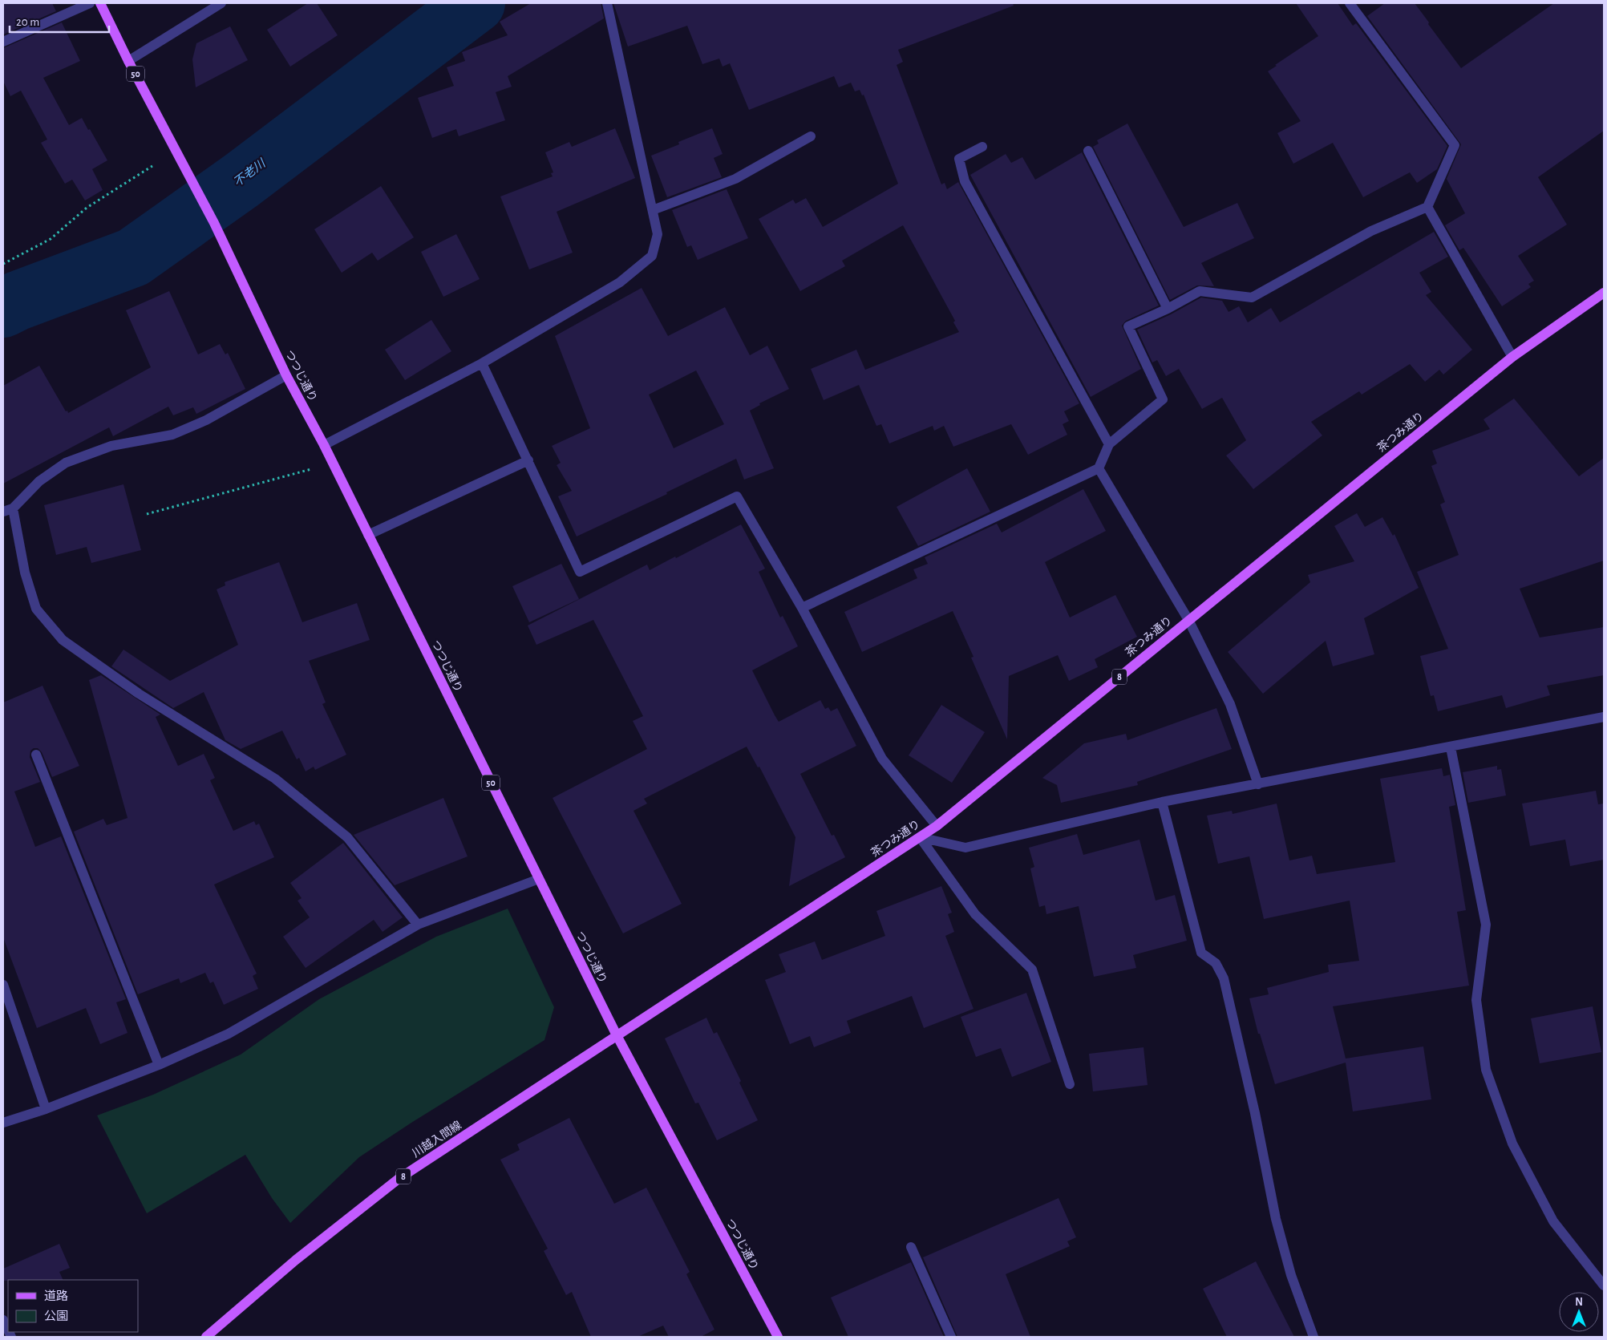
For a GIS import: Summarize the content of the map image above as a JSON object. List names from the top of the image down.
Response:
{
  "streets": {
    "main road": [
      "50",
      "つつじ通り",
      "茶つみ通り",
      "8",
      "川越入間線"
    ]
  },
  "crossings": [
    ["つつじ通り", "茶つみ通り"],
    ["つつじ通り", "川越入間線"],
    ["茶つみ通り", "川越入間線"]
  ],
  "water": ["不老川"],
  "legend": ["道路", "公園"],
  "scale_bar": "20 m",
  "north": "top"
}
